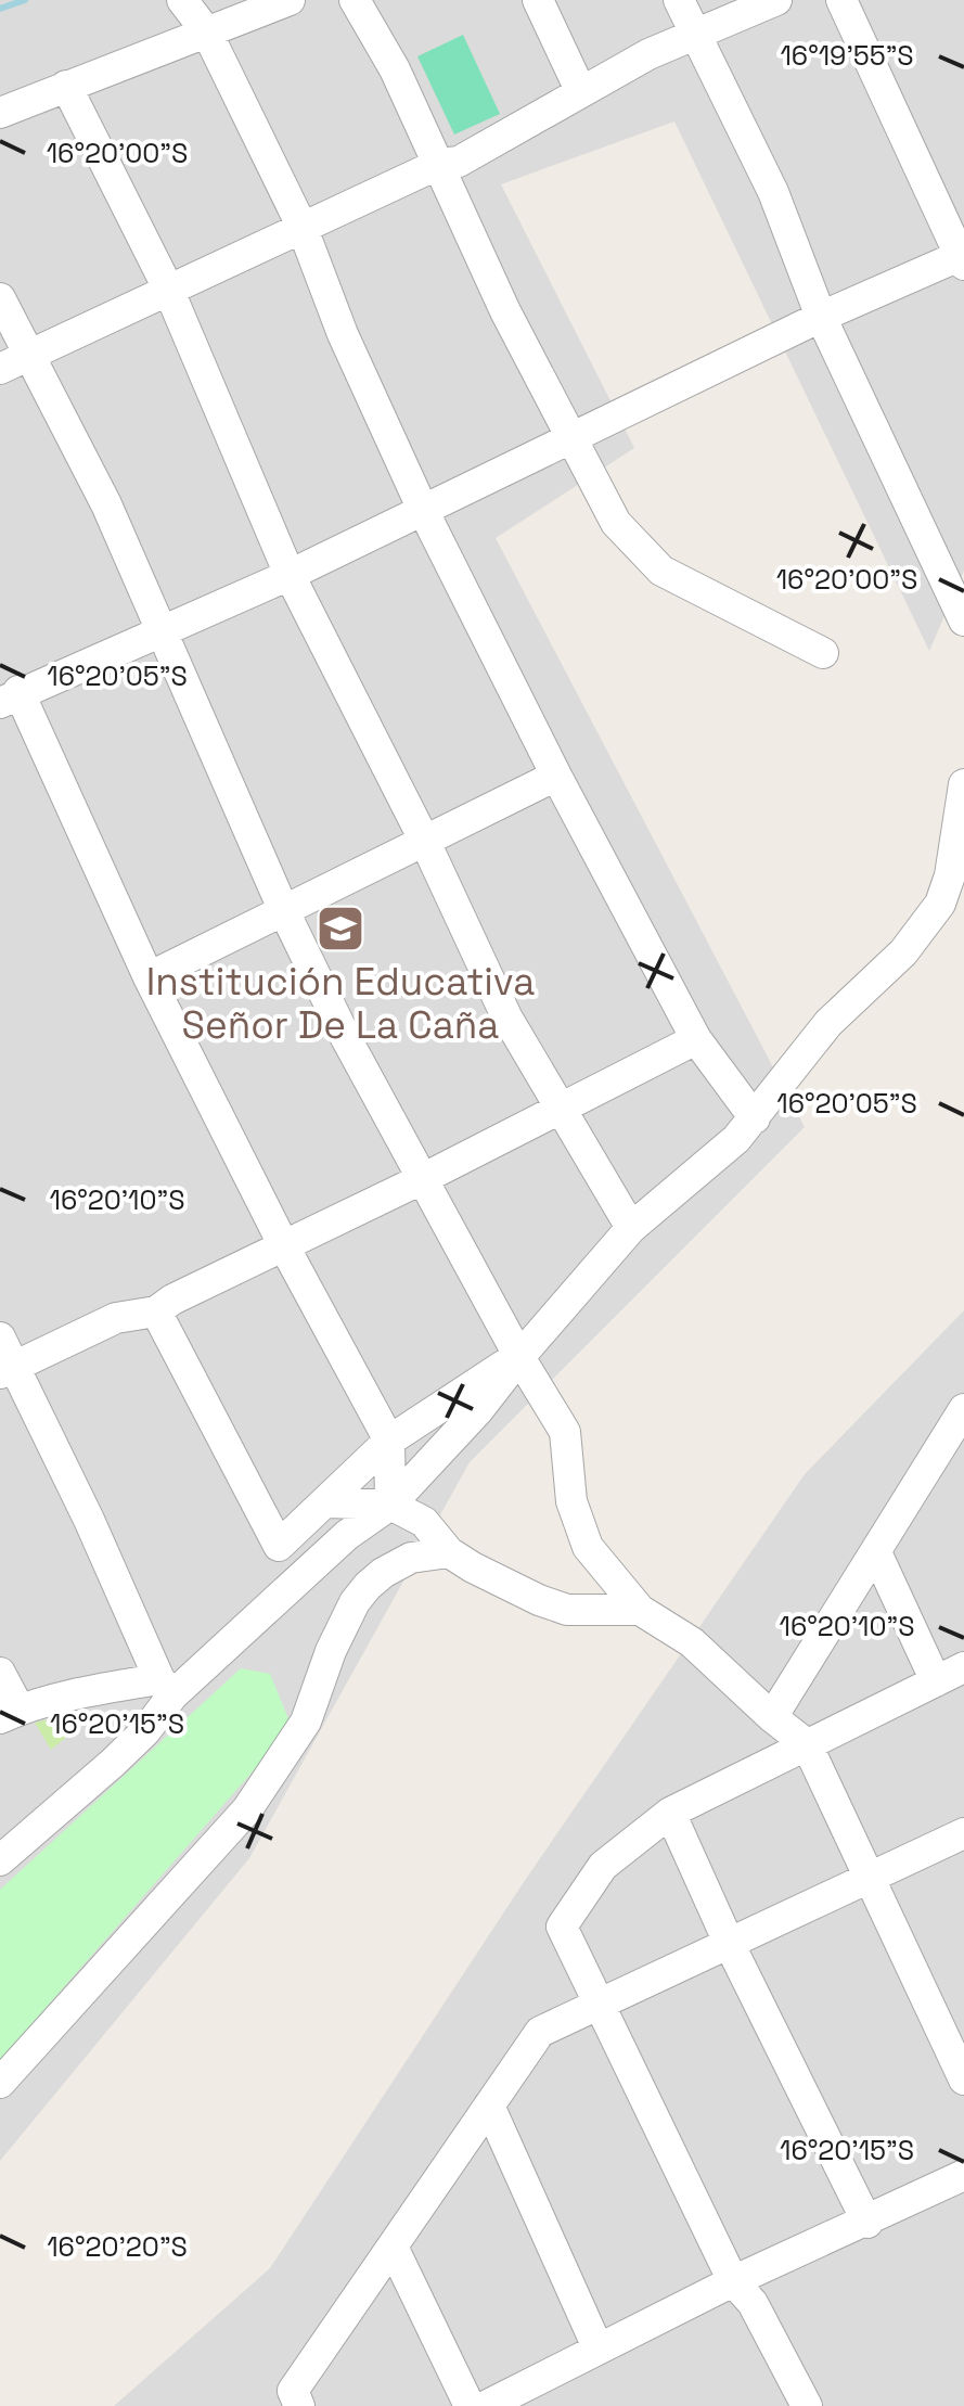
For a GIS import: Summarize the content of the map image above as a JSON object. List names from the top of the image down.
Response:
{
  "places": {
    "school or university": ["Institución Educativa Señor De La Caña"]
  },
  "coordinates": [
    "16°19'55\"S",
    "16°20'00\"S",
    "16°20'05\"S",
    "16°20'10\"S",
    "16°20'15\"S",
    "16°20'20\"S"
  ]
}
